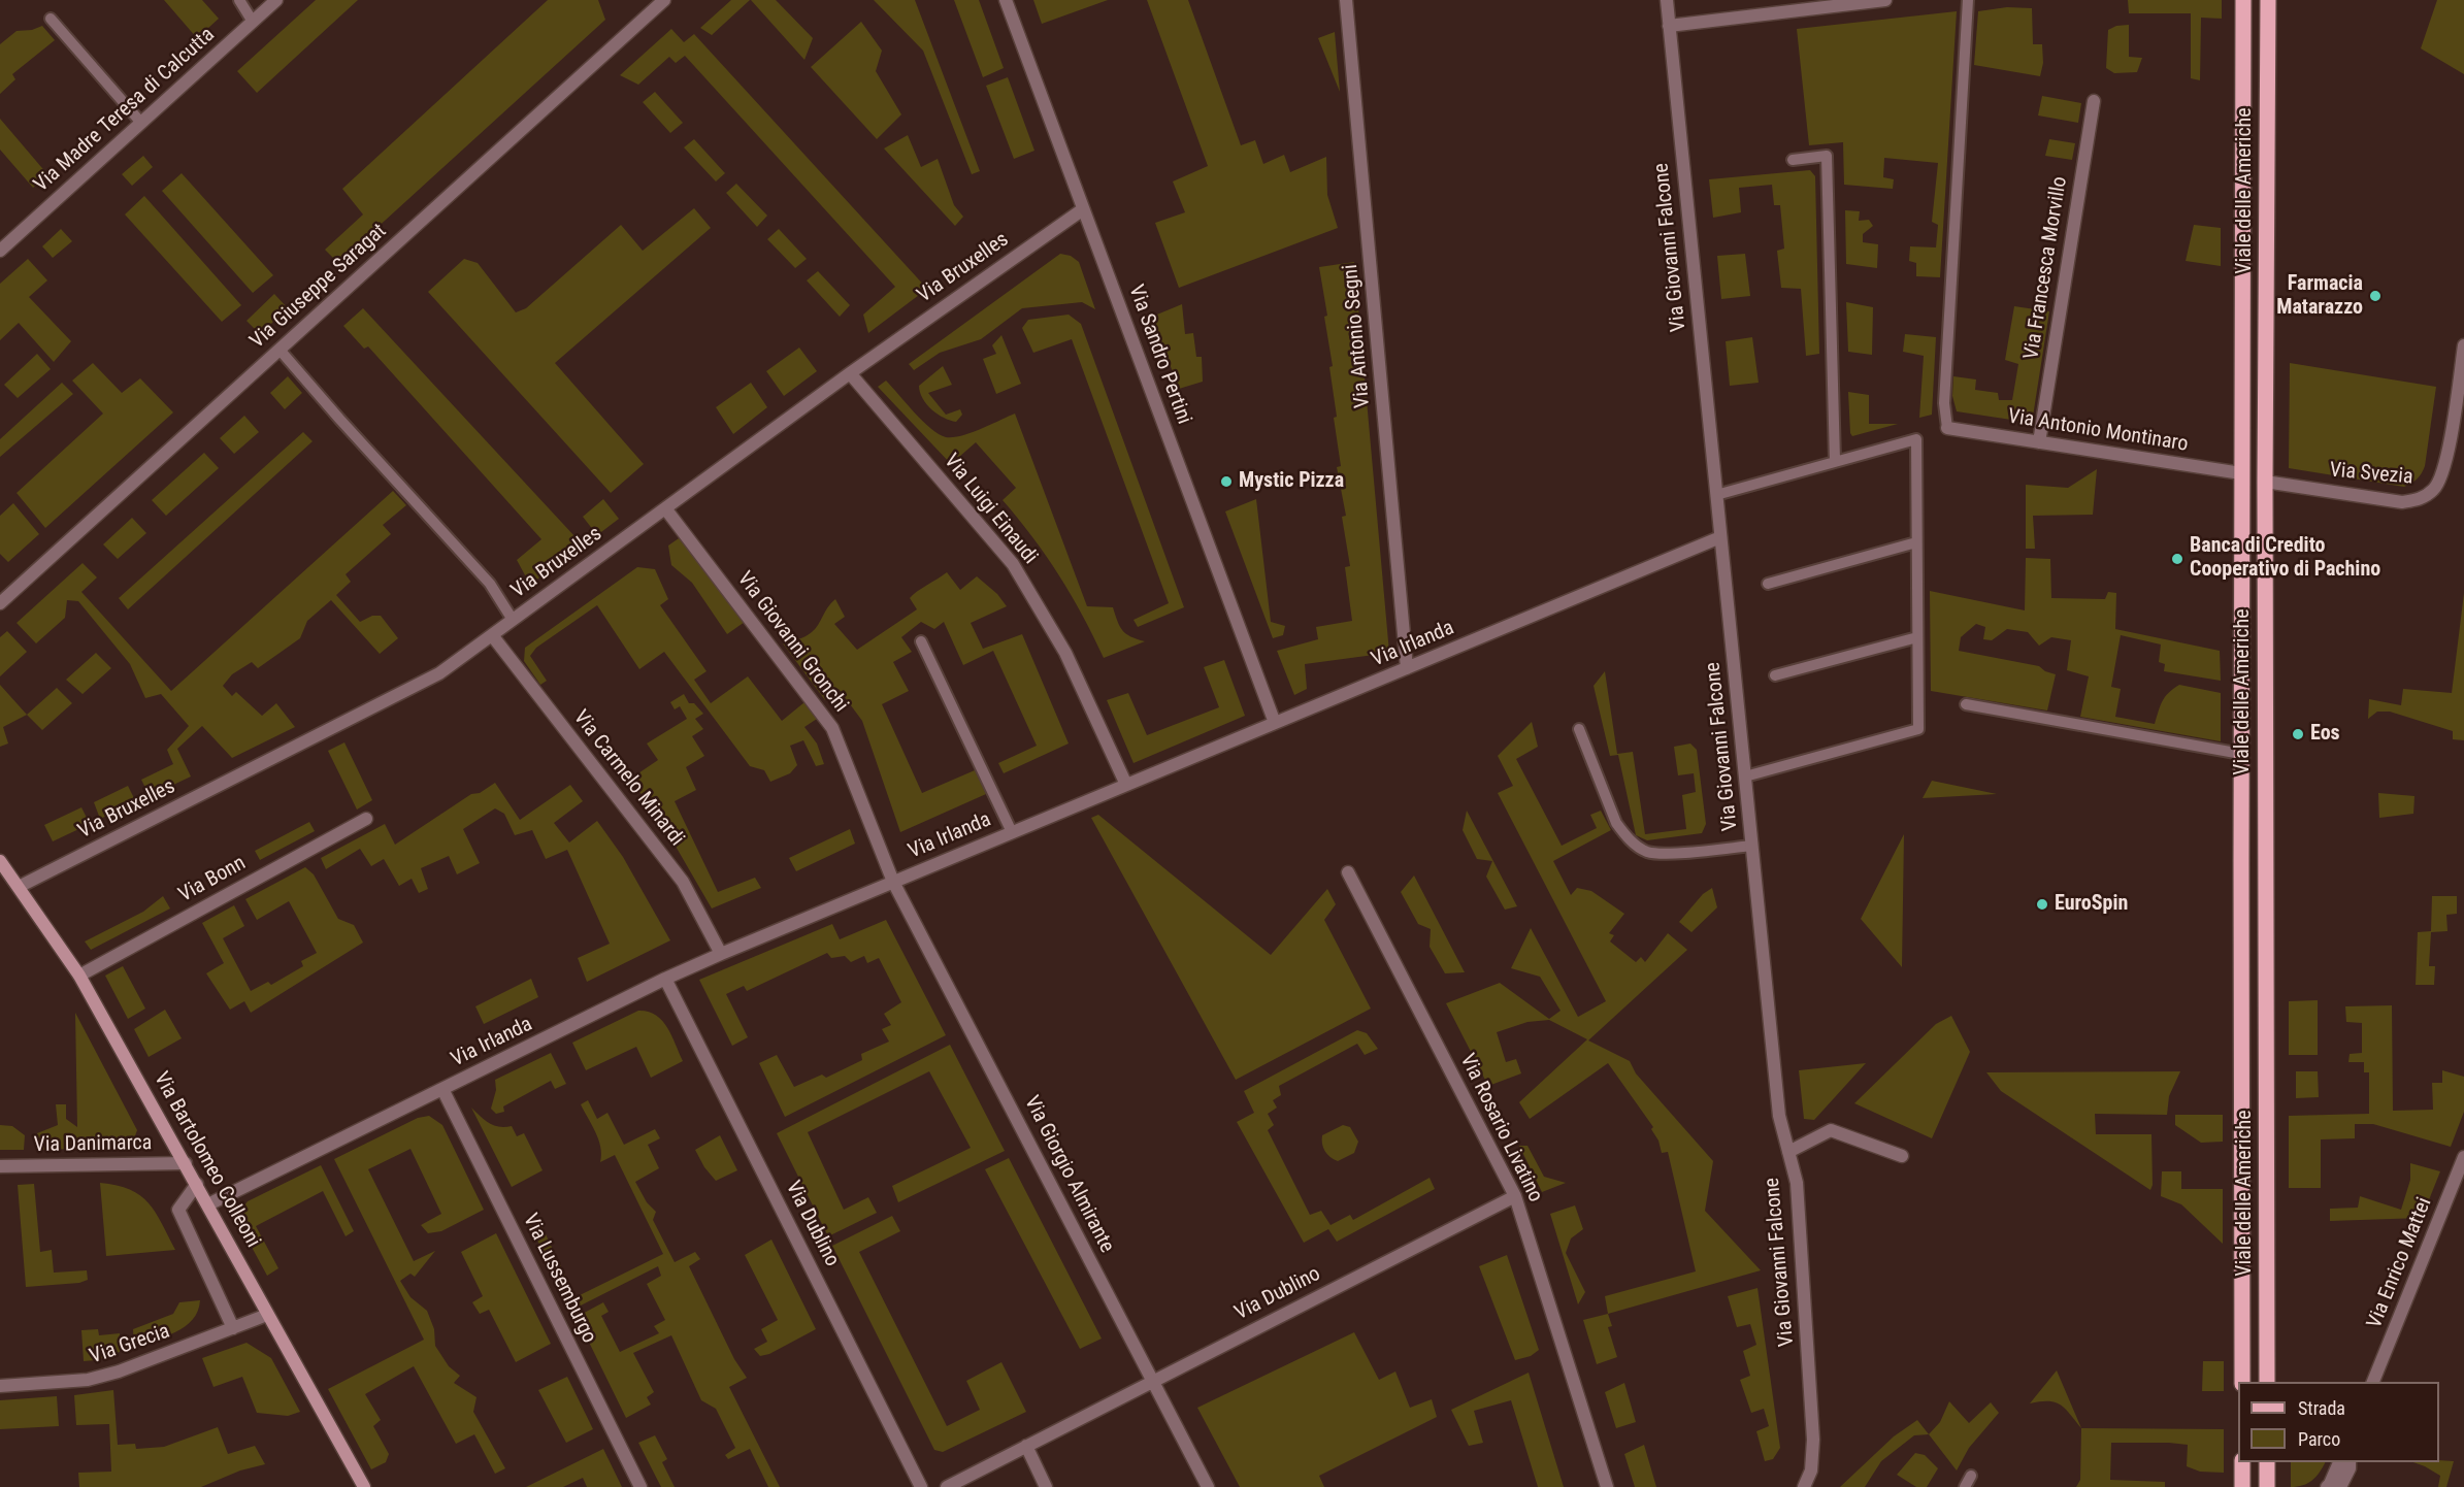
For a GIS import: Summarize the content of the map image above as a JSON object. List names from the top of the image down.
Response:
{
  "streets": {
    "main road": ["Viale delle Americhe", "Via Bartolomeo Colleoni"],
    "street": [
      "Via Madre Teresa di Calcutta",
      "Via Giovanni Falcone",
      "Via Bruxelles",
      "Via Francesca Morvillo",
      "Via Giuseppe Saragat",
      "Via Antonio Segni",
      "Via Sandro Pertini",
      "Via Antonio Montinaro",
      "Via Svezia",
      "Via Luigi Einaudi",
      "Via Giovanni Gronchi",
      "Via Irlanda",
      "Via Carmelo Minardi",
      "Via Bonn",
      "Via Rosario Livatino",
      "Via Danimarca",
      "Via Giorgio Almirante",
      "Via Dublino",
      "Via Enrico Mattei",
      "Via Lussemburgo",
      "Via Grecia"
    ]
  },
  "crossings": [
    ["Viale delle Americhe", "Via Antonio Montinaro"],
    ["Viale delle Americhe", "Via Svezia"],
    ["Via Giovanni Falcone", "Via Irlanda"],
    ["Via Bruxelles", "Via Sandro Pertini"],
    ["Via Bruxelles", "Via Luigi Einaudi"],
    ["Via Bruxelles", "Via Giovanni Gronchi"],
    ["Via Bruxelles", "Via Carmelo Minardi"],
    ["Via Bruxelles", "Via Bartolomeo Colleoni"],
    ["Via Francesca Morvillo", "Via Antonio Montinaro"],
    ["Via Antonio Segni", "Via Irlanda"],
    ["Via Sandro Pertini", "Via Irlanda"],
    ["Via Luigi Einaudi", "Via Irlanda"],
    ["Via Giovanni Gronchi", "Via Irlanda"],
    ["Via Giovanni Gronchi", "Via Giorgio Almirante"],
    ["Via Irlanda", "Via Carmelo Minardi"],
    ["Via Irlanda", "Via Bartolomeo Colleoni"],
    ["Via Irlanda", "Via Giorgio Almirante"],
    ["Via Irlanda", "Via Dublino"],
    ["Via Irlanda", "Via Lussemburgo"],
    ["Via Bonn", "Via Bartolomeo Colleoni"],
    ["Via Rosario Livatino", "Via Dublino"],
    ["Via Danimarca", "Via Bartolomeo Colleoni"],
    ["Via Bartolomeo Colleoni", "Via Grecia"],
    ["Via Giorgio Almirante", "Via Dublino"]
  ],
  "places": [
    "Farmacia Matarazzo",
    "Mystic Pizza",
    "Banca di Credito Cooperativo di Pachino",
    "Eos",
    "EuroSpin"
  ],
  "legend": ["Strada", "Parco"]
}
